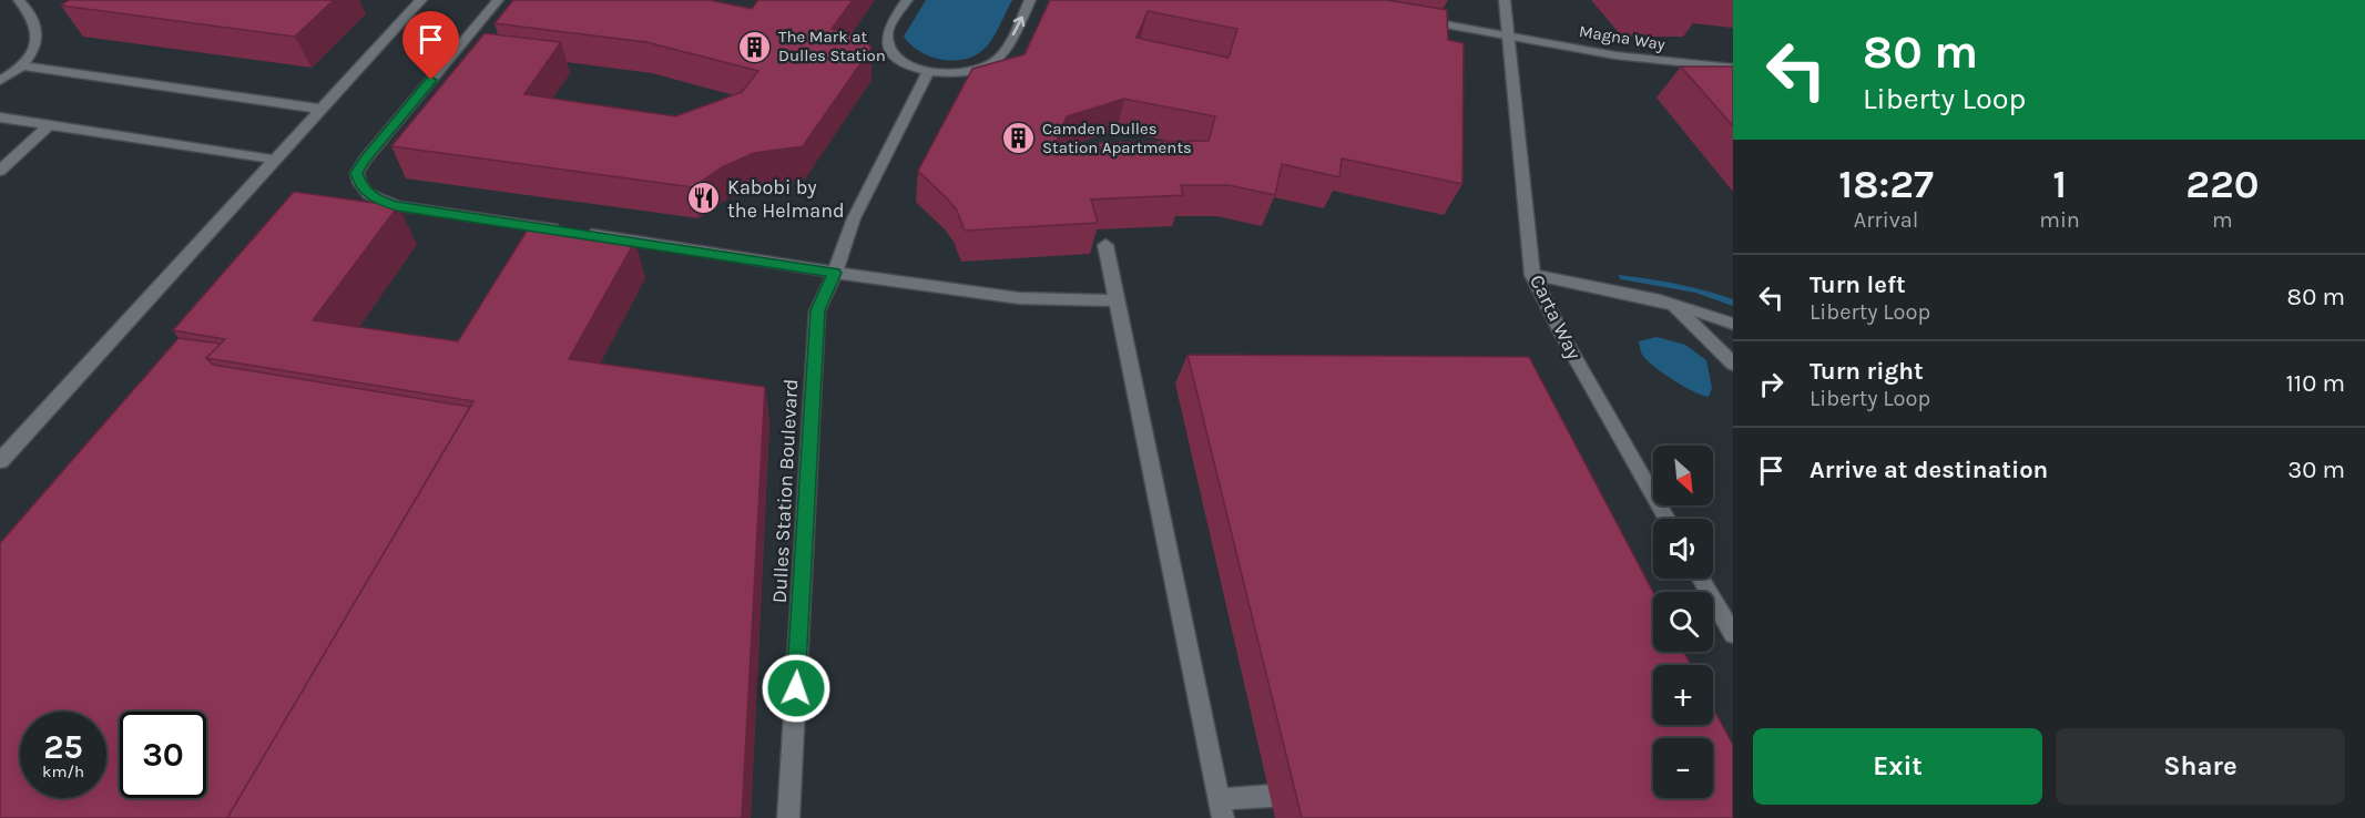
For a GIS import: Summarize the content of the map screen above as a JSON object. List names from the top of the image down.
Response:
{
  "streets": {
    "street": ["Magna Way", "Carta Way", "Dulles Station Boulevard"]
  },
  "crossings": [
    ["Magna Way", "Carta Way"]
  ],
  "places": {
    "building": ["The Mark at Dulles Station", "Camden Dulles Station Apartments"],
    "restaurant": ["Kabobi by the Helmand"]
  },
  "north": "bottom right",
  "page": {
    "turn": ["80 m", "Liberty Loop"],
    "eta": [
      "18:27",
      "Arrival",
      "1",
      "min",
      "220",
      "m"
    ],
    "list": [
      {
        "name": "Turn left",
        "note": "Liberty Loop",
        "value": "80 m"
      },
      {
        "name": "Turn right",
        "note": "Liberty Loop",
        "value": "110 m"
      },
      {
        "name": "Arrive at destination",
        "value": "30 m"
      }
    ],
    "map_buttons": ["+", "−"],
    "speed": "25 km/h",
    "limit": "30",
    "buttons": ["Exit", "Share"]
  }
}
